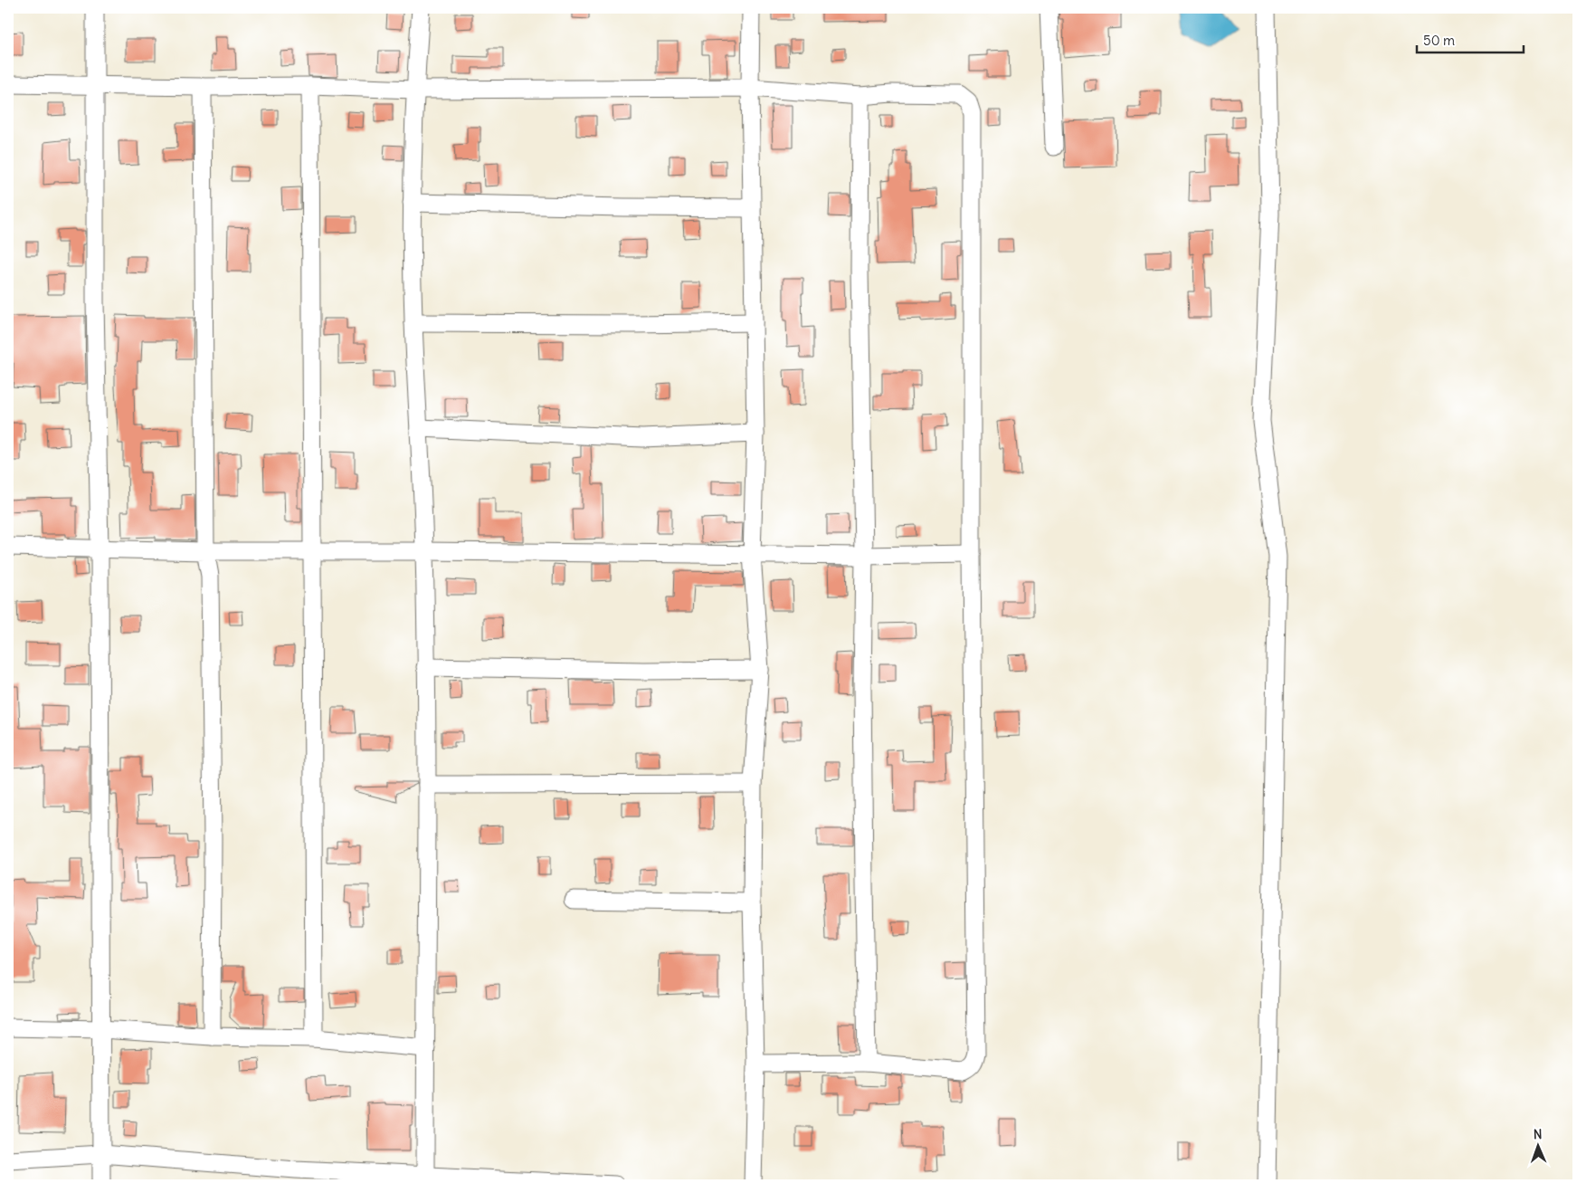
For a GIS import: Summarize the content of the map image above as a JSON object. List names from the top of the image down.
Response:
{
  "scale_bar": "50 m",
  "north": "top"
}
